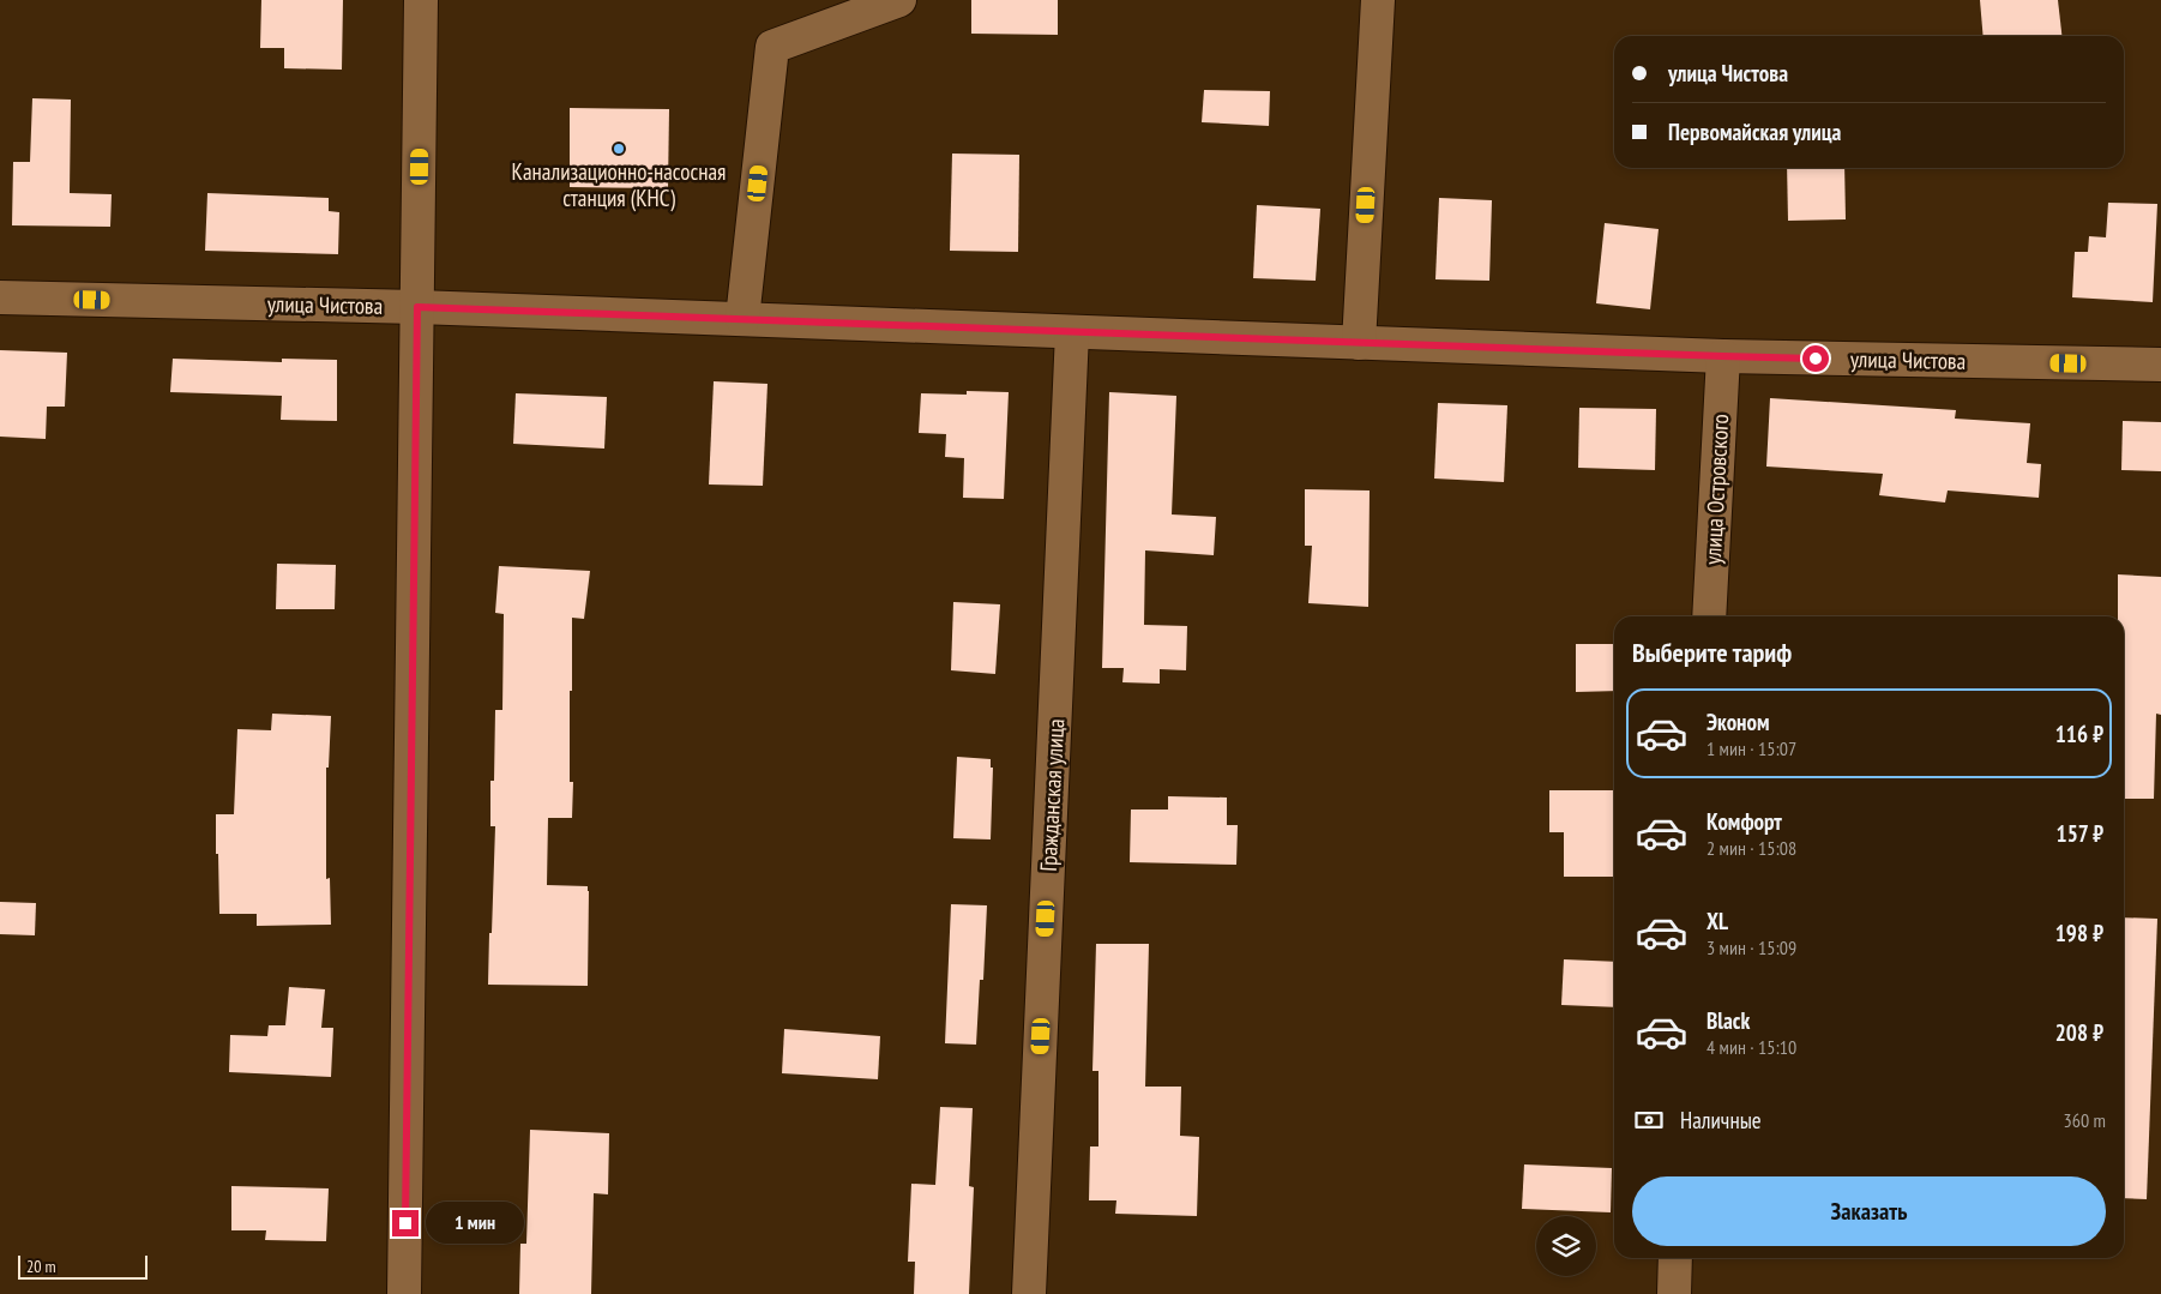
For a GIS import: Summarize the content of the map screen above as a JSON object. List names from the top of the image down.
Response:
{
  "streets": {
    "street": ["улица Чистова", "улица Островского", "Гражданская улица"]
  },
  "crossings": [
    ["улица Чистова", "улица Островского"],
    ["улица Чистова", "Гражданская улица"]
  ],
  "places": ["Канализационно-насосная станция (КНС)"],
  "scale_bar": "20 m",
  "page": {
    "banner": ["улица Чистова", "Первомайская улица"],
    "heading": "Выберите тариф",
    "list": [
      {
        "name": "Эконом",
        "note": "1 мин · 15:07",
        "value": "116 ₽"
      },
      {
        "name": "Комфорт",
        "note": "2 мин · 15:08",
        "value": "157 ₽"
      },
      {
        "name": "XL",
        "note": "3 мин · 15:09",
        "value": "198 ₽"
      },
      {
        "name": "Black",
        "note": "4 мин · 15:10",
        "value": "208 ₽"
      }
    ],
    "pay": ["Наличные", "360 m"],
    "buttons": "Заказать",
    "bubble": "1 мин",
    "scale": "20 m"
  }
}
